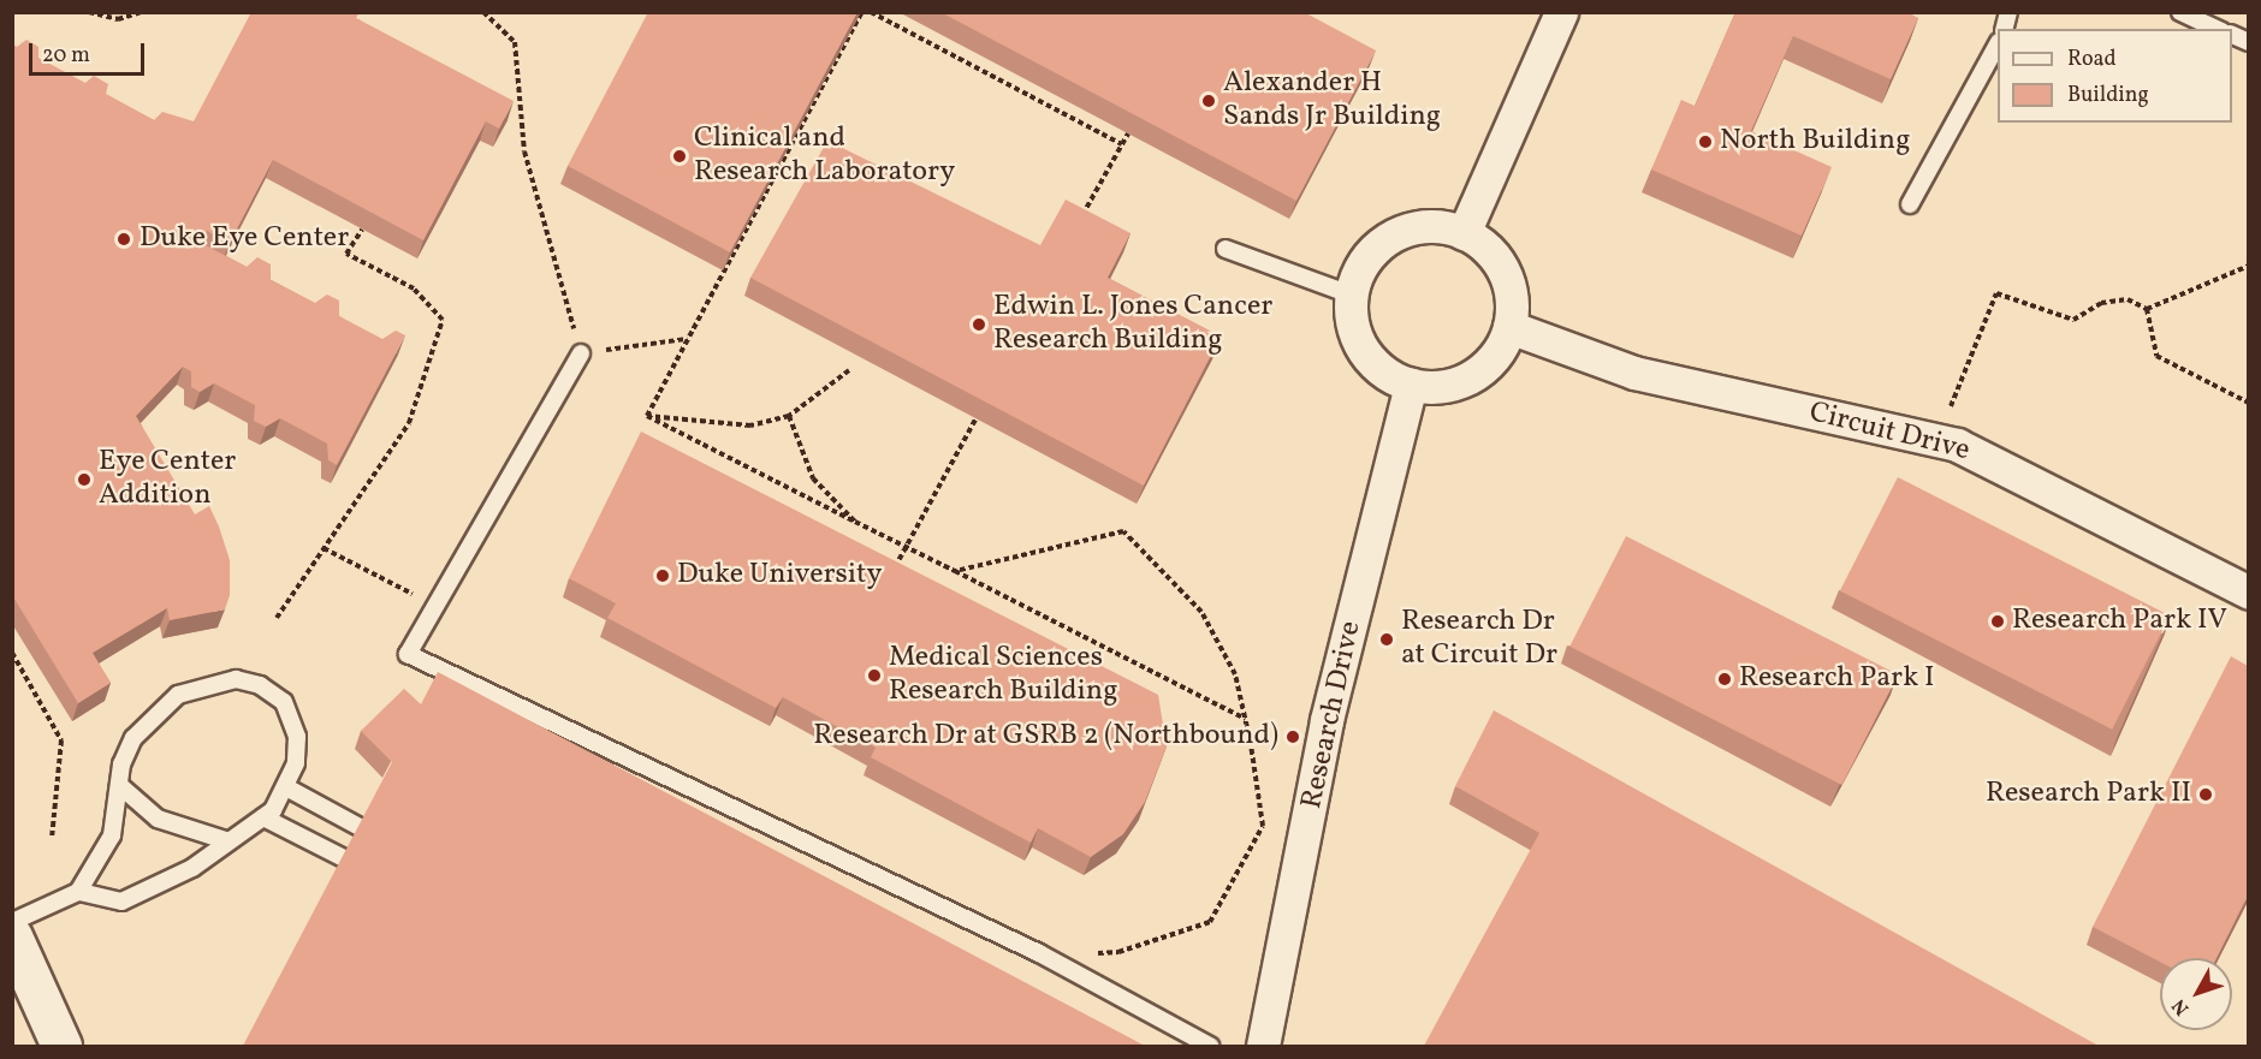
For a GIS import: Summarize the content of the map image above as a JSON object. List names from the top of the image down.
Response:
{
  "streets": {
    "street": ["Circuit Drive", "Research Drive"]
  },
  "crossings": [
    ["Circuit Drive", "Research Drive"]
  ],
  "places": [
    "Alexander H Sands Jr Building",
    "North Building",
    "Clinical and Research Laboratory",
    "Duke Eye Center",
    "Edwin L. Jones Cancer Research Building",
    "Eye Center Addition",
    "Duke University",
    "Research Park IV",
    "Research Dr at Circuit Dr",
    "Medical Sciences Research Building",
    "Research Park I",
    "Research Dr at GSRB 2 (Northbound)",
    "Research Park II"
  ],
  "legend": ["Road", "Building"],
  "scale_bar": "20 m",
  "north": "bottom left"
}
